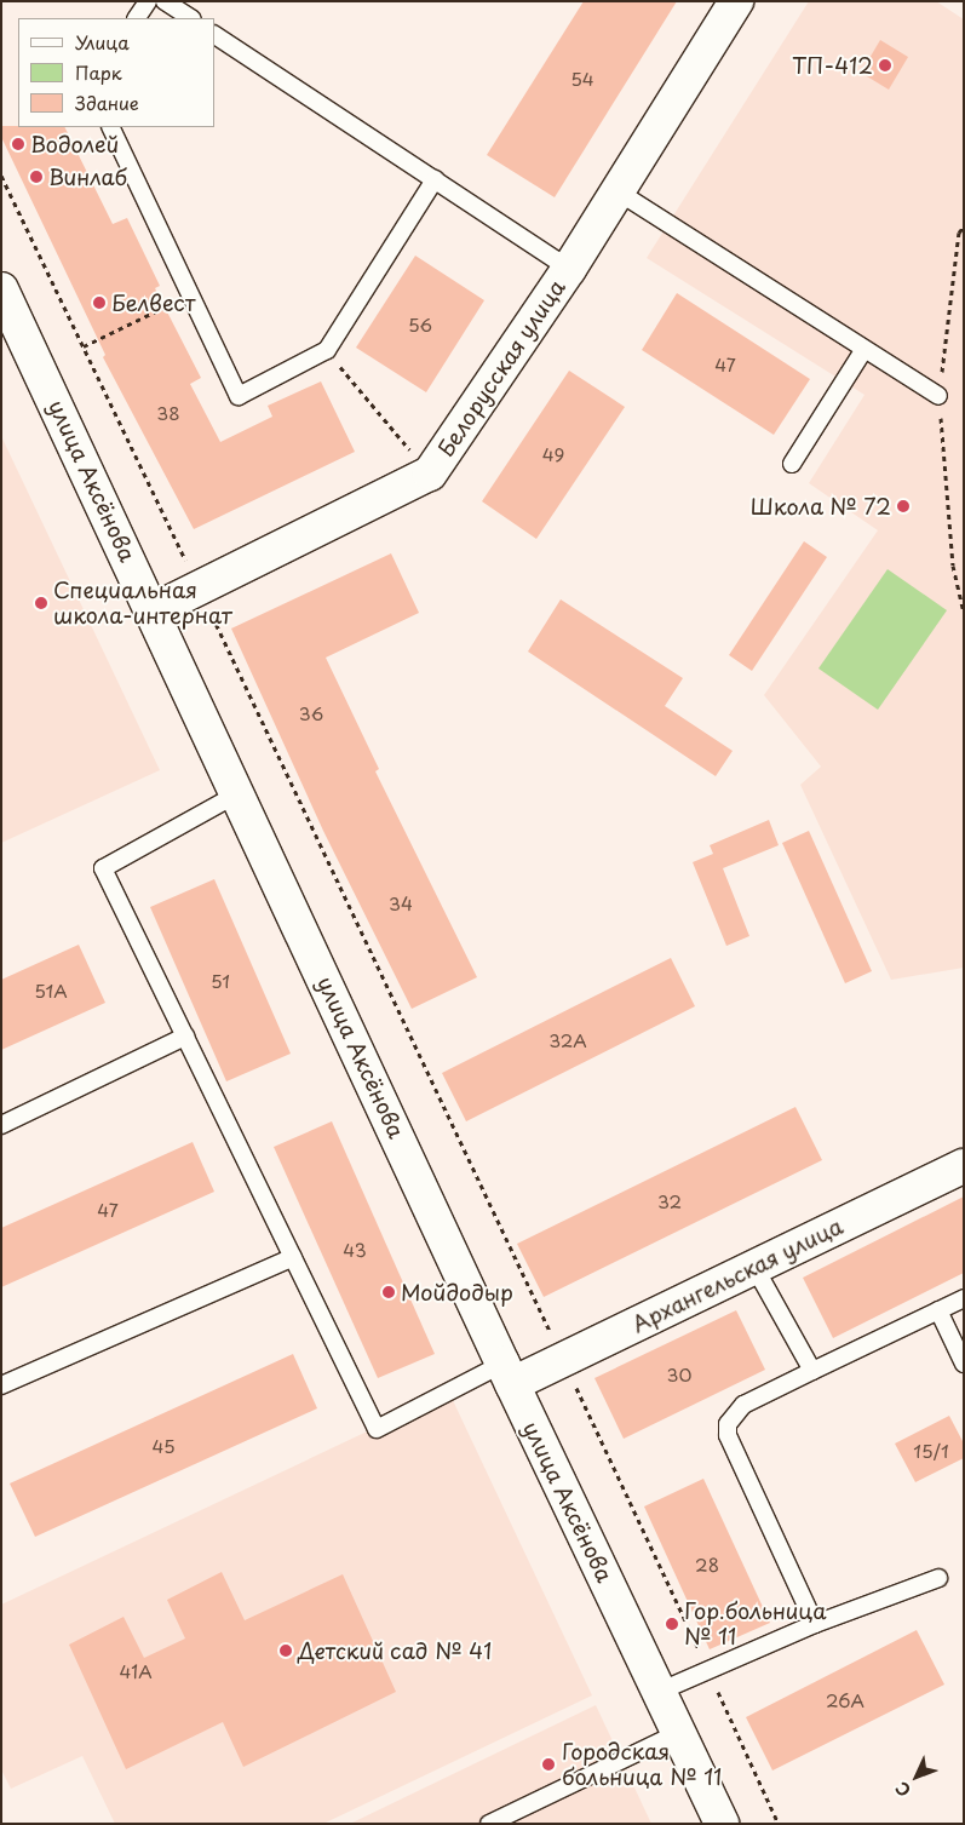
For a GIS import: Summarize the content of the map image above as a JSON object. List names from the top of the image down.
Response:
{
  "streets": {
    "street": ["Белорусская улица", "улица Аксёнова", "Архангельская улица"]
  },
  "crossings": [
    ["Белорусская улица", "улица Аксёнова"],
    ["улица Аксёнова", "Архангельская улица"]
  ],
  "places": [
    "ТП-412",
    "Водолей",
    "Винлаб",
    "Белвест",
    "Школа № 72",
    "Специальная школа-интернат",
    "Мойдодыр",
    "Гор.больница № 11",
    "Детский сад № 41",
    "Городская больница № 11"
  ],
  "house_numbers": [
    "54",
    "56",
    "47",
    "38",
    "49",
    "36",
    "34",
    "51",
    "51А",
    "32А",
    "32",
    "47",
    "43",
    "30",
    "45",
    "15/1",
    "28",
    "41А",
    "26А"
  ],
  "legend": ["Улица", "Парк", "Здание"],
  "north": "bottom left"
}
